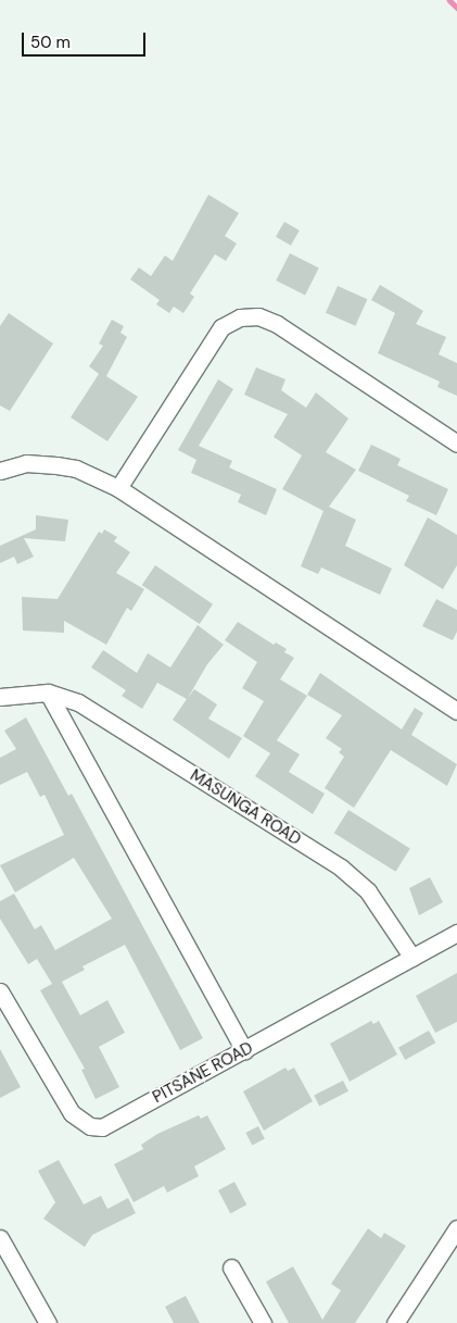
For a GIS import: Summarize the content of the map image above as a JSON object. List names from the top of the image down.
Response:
{
  "streets": {
    "street": ["MASUNGA ROAD", "PITSANE ROAD"]
  },
  "crossings": [
    ["MASUNGA ROAD", "PITSANE ROAD"]
  ],
  "scale_bar": "50 m"
}
